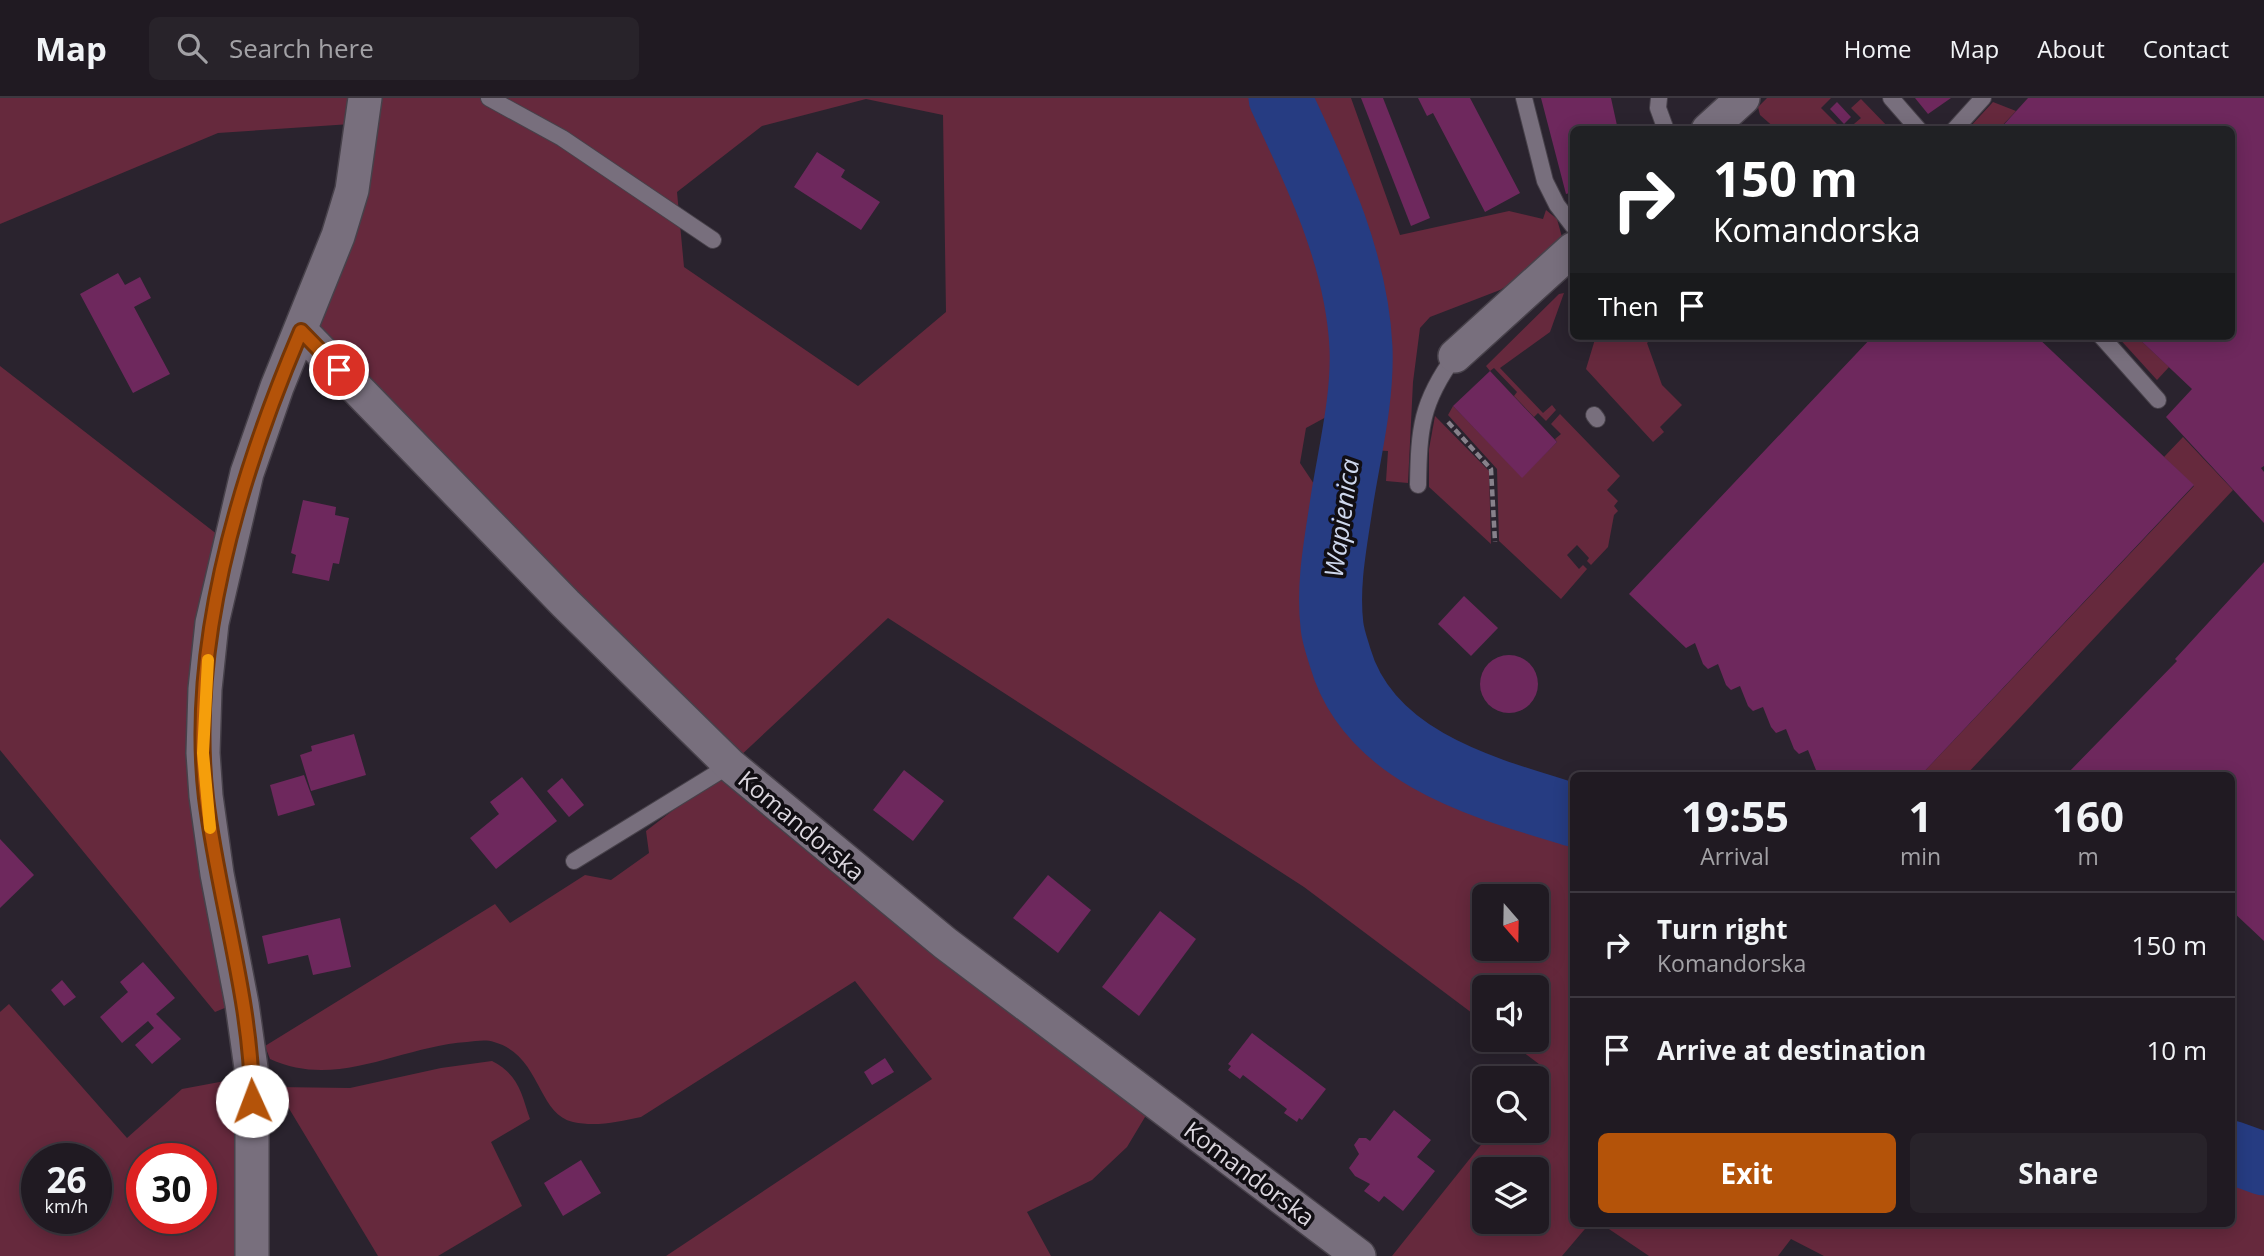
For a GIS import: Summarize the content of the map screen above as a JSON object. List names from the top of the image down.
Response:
{
  "streets": {
    "street": ["Komandorska"]
  },
  "water": ["Wapienica"],
  "north": "bottom",
  "page": {
    "header": "Map",
    "search": "Search here",
    "nav": [
      "Home",
      "Map",
      "About",
      "Contact"
    ],
    "turn": ["150 m", "Komandorska"],
    "then": "Then",
    "eta": [
      "19:55",
      "Arrival",
      "1",
      "min",
      "160",
      "m"
    ],
    "list": [
      {
        "name": "Turn right",
        "note": "Komandorska",
        "value": "150 m"
      },
      {
        "name": "Arrive at destination",
        "value": "10 m"
      }
    ],
    "buttons": ["Exit", "Share"],
    "speed": "26 km/h",
    "limit": "30"
  }
}
